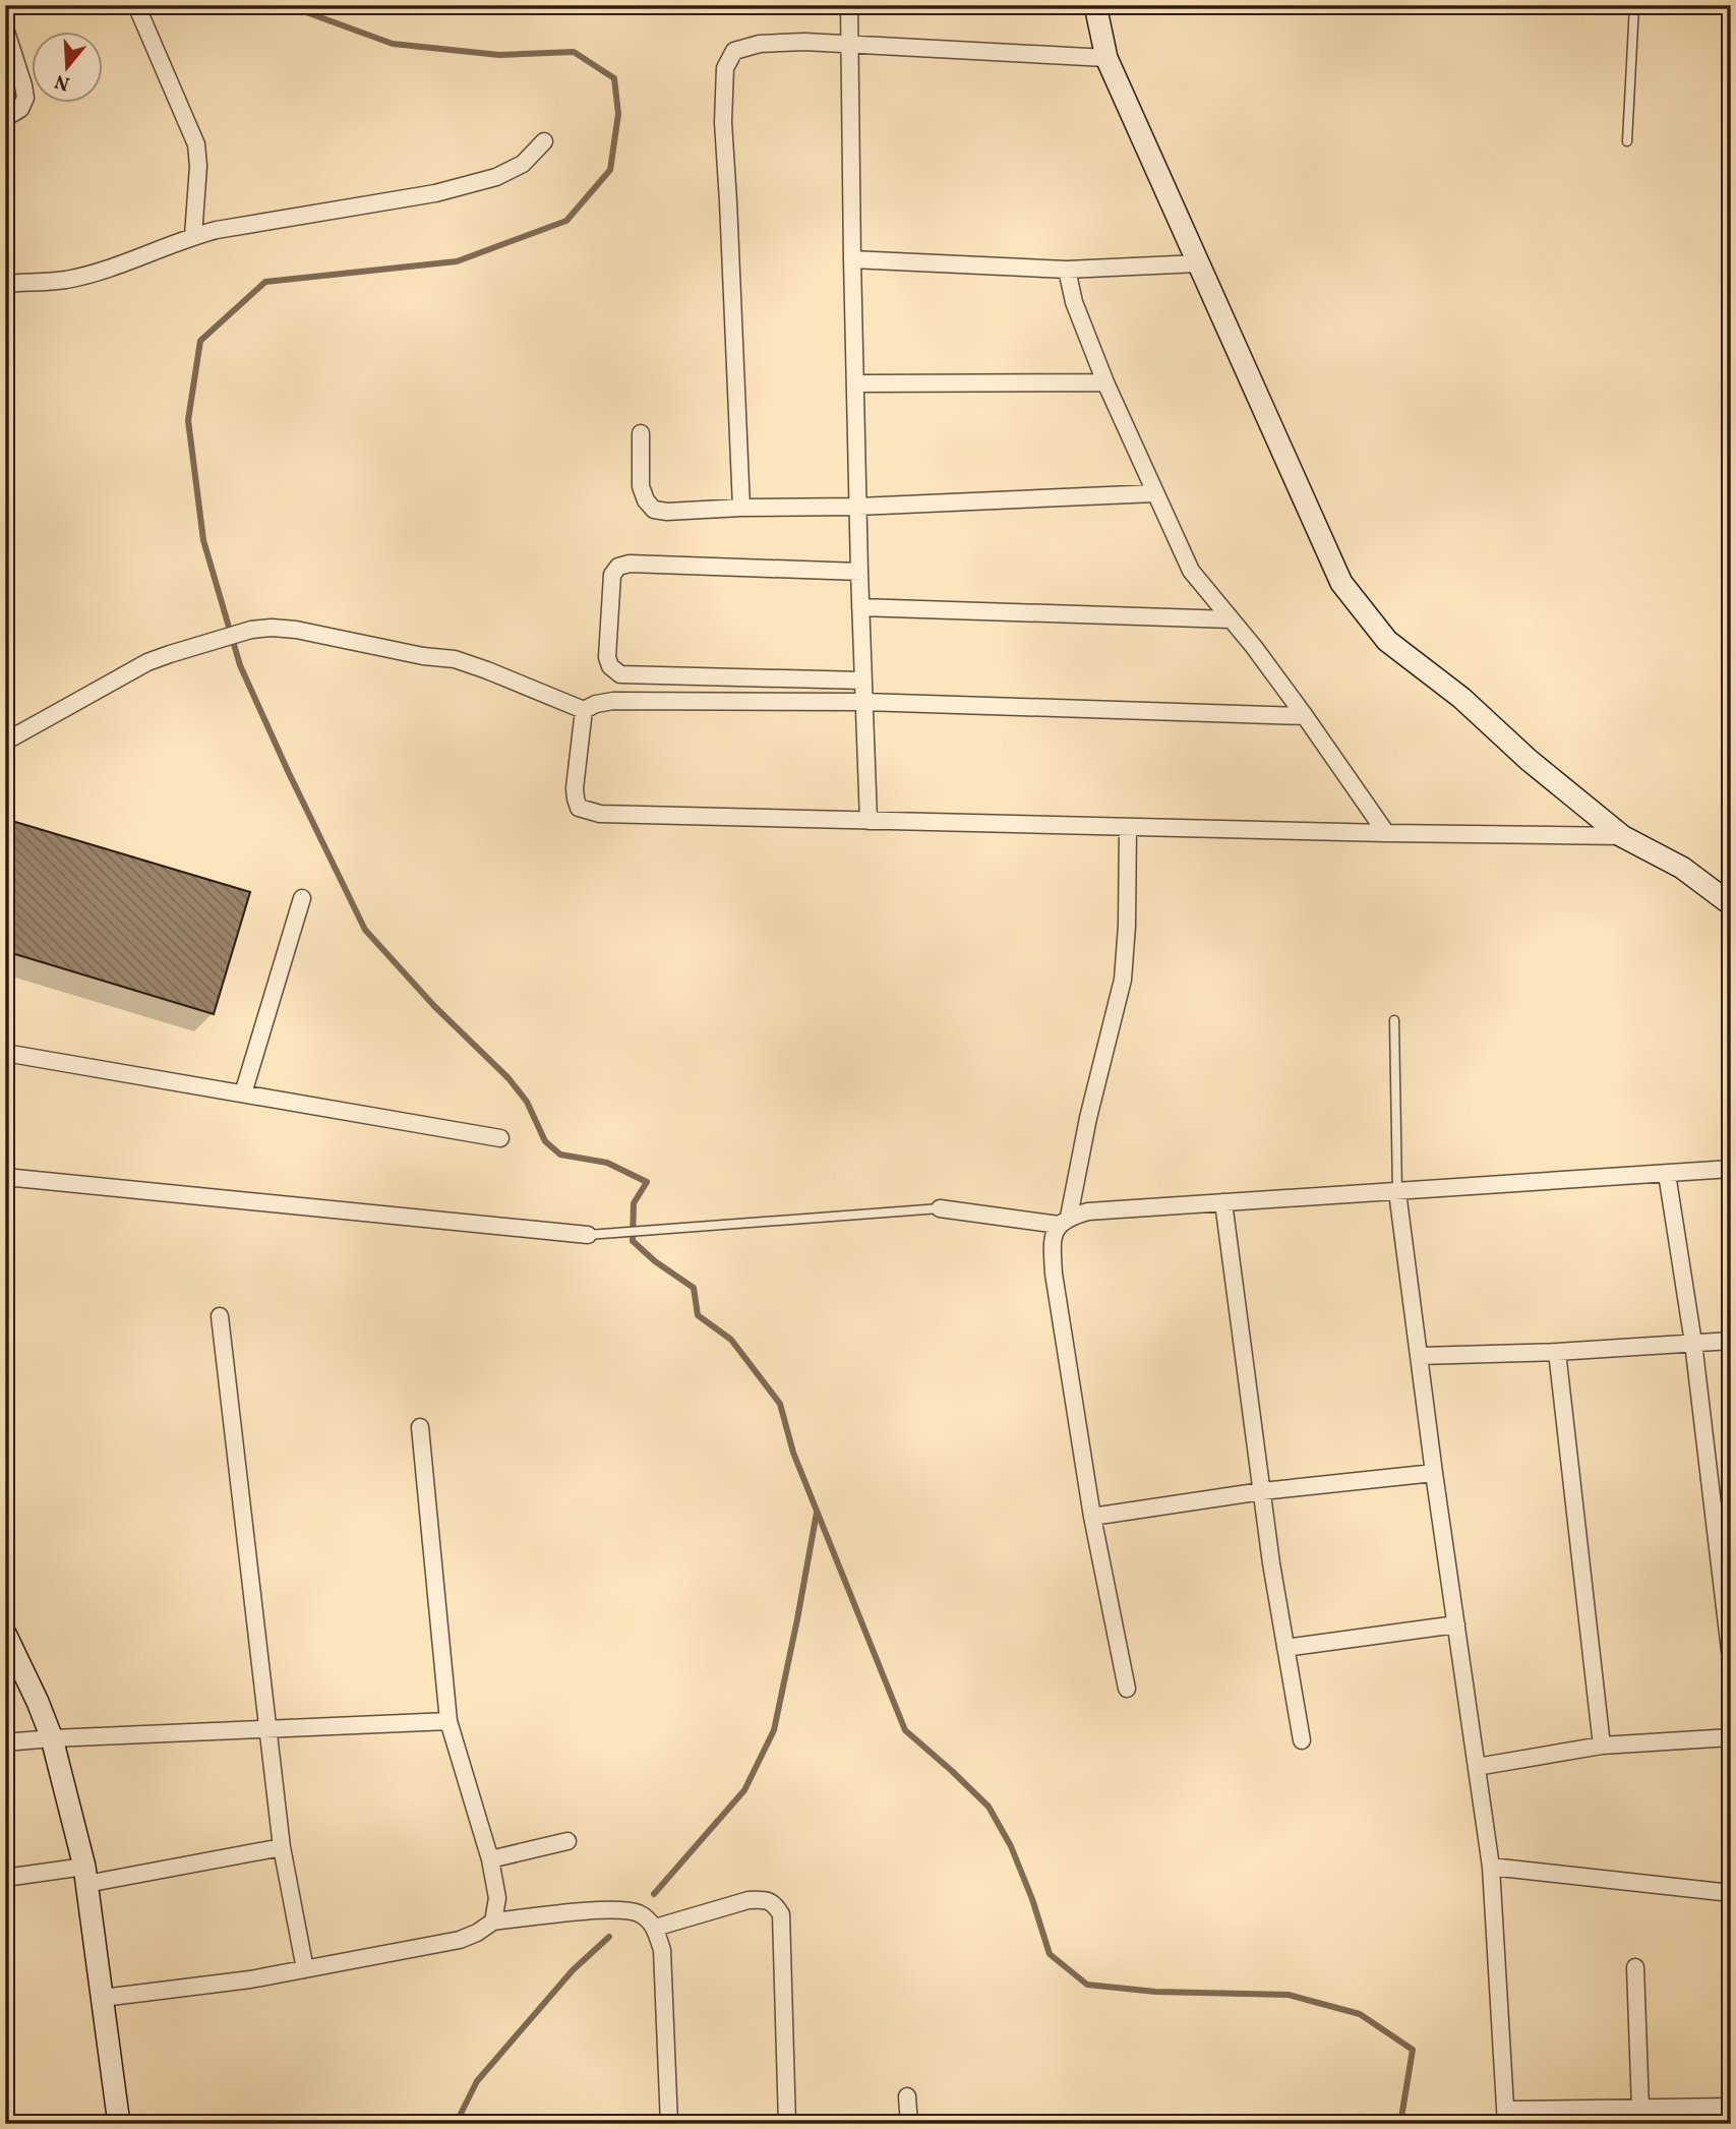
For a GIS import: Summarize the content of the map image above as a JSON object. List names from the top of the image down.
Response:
{
  "north": "bottom"
}
